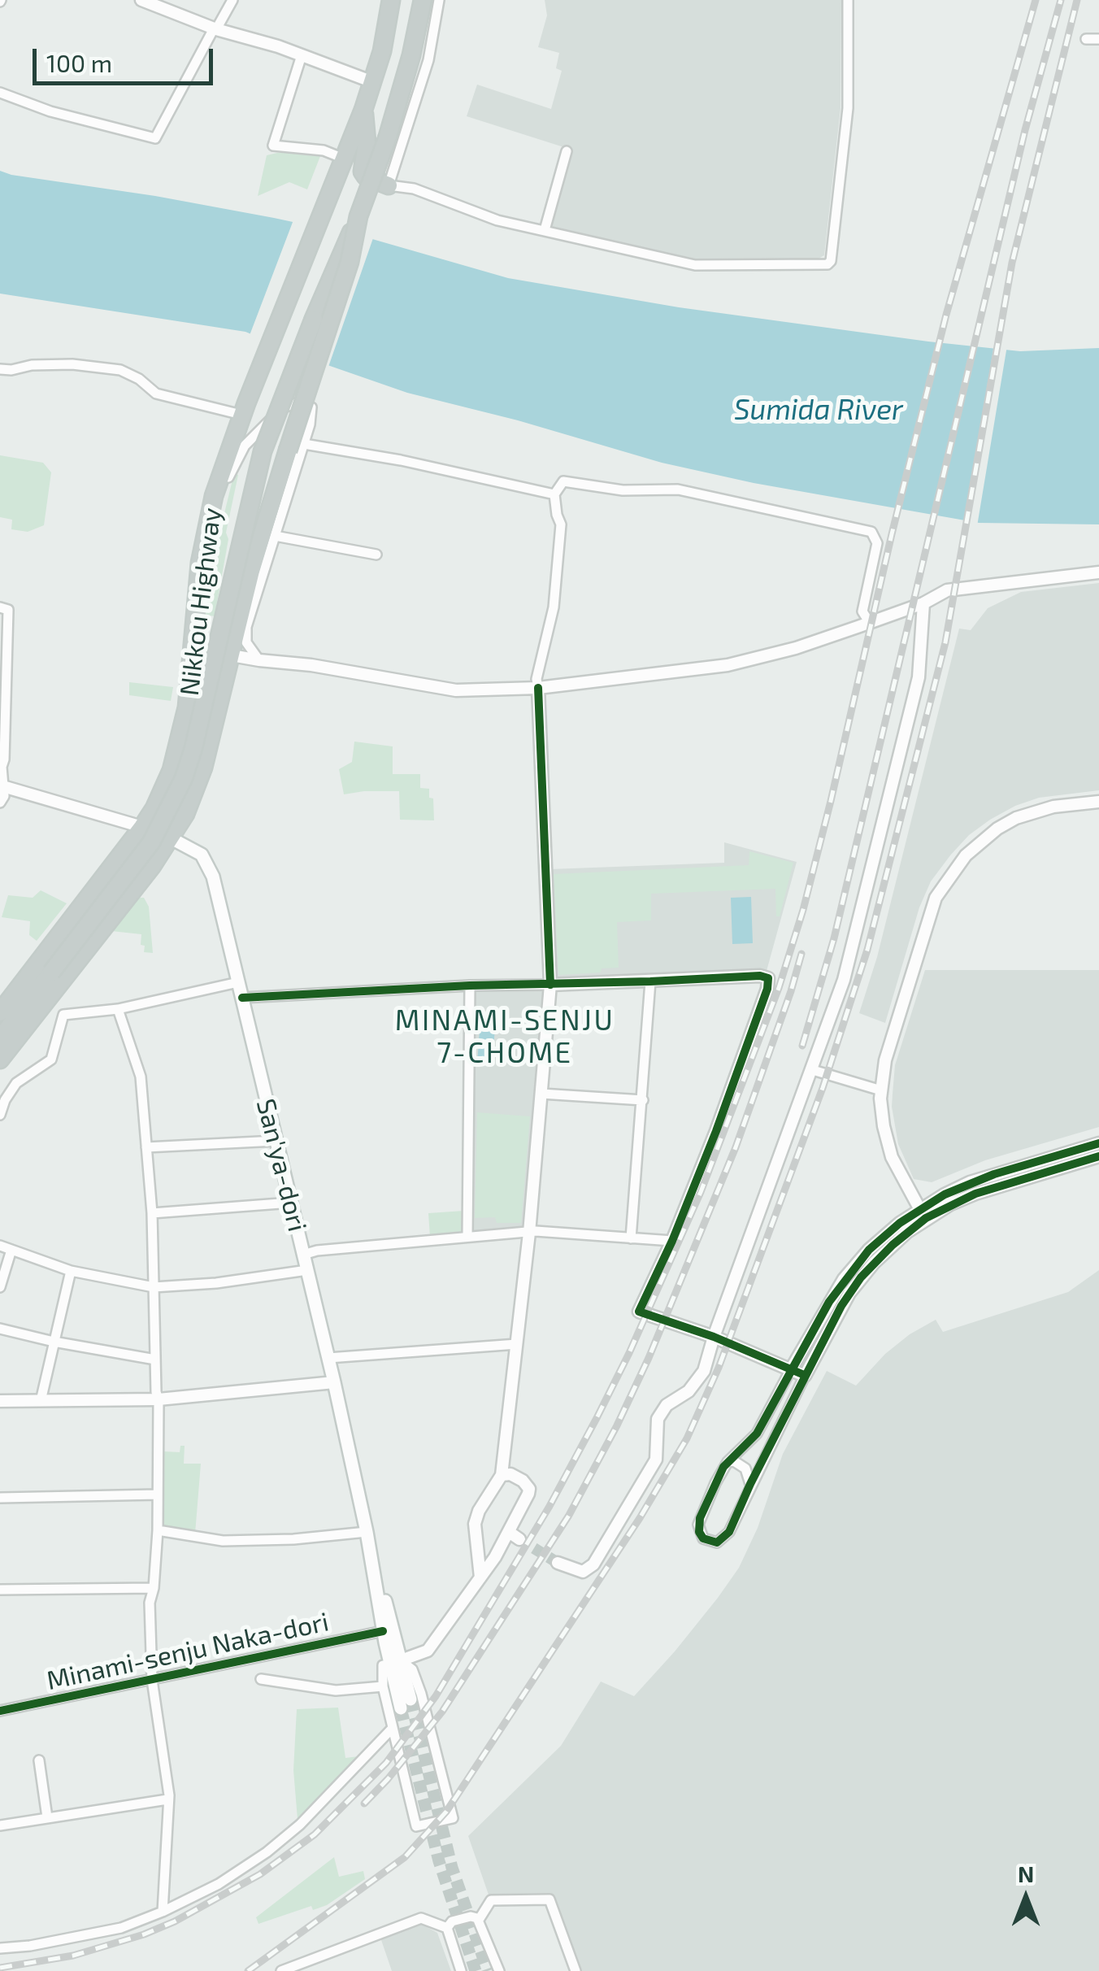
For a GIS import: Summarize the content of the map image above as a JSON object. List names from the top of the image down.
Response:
{
  "streets": {
    "highway": ["Nikkou Highway"],
    "main road": ["San'ya-dori"],
    "street": ["Minami-senju Naka-dori"]
  },
  "crossings": [
    ["Nikkou Highway", "San'ya-dori"],
    ["San'ya-dori", "Minami-senju Naka-dori"]
  ],
  "districts": ["MINAMI-SENJU 7-CHOME"],
  "water": ["Sumida River"],
  "scale_bar": "100 m",
  "north": "top"
}
